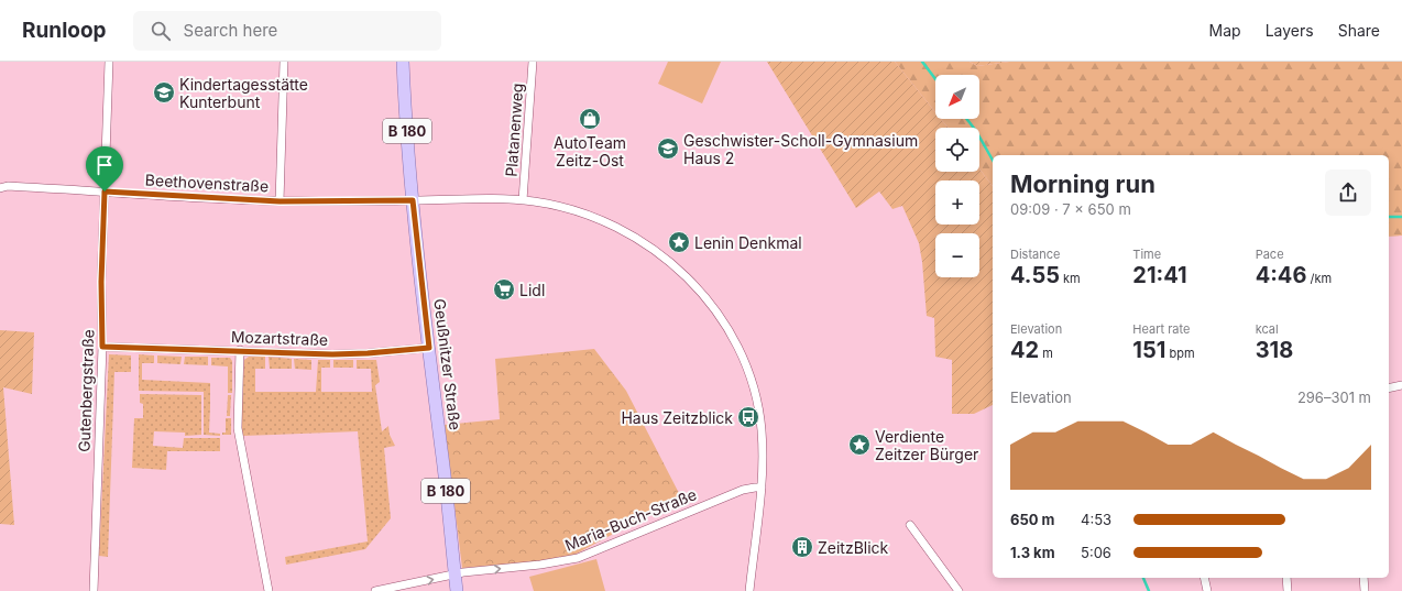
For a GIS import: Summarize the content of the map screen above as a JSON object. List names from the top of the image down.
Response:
{
  "streets": {
    "main road": ["B 180", "Geußnitzer Straße"],
    "street": [
      "Platanenweg",
      "Beethovenstraße",
      "Mozartstraße",
      "Gutenbergstraße",
      "Maria-Buch-Straße"
    ]
  },
  "crossings": [
    ["Platanenweg", "Beethovenstraße"],
    ["Beethovenstraße", "Geußnitzer Straße"],
    ["Beethovenstraße", "Gutenbergstraße"],
    ["Beethovenstraße", "Maria-Buch-Straße"],
    ["Mozartstraße", "Geußnitzer Straße"],
    ["Mozartstraße", "Gutenbergstraße"],
    ["Geußnitzer Straße", "Maria-Buch-Straße"]
  ],
  "one_way": ["Maria-Buch-Straße"],
  "places": {
    "school or university": ["Kindertagesstätte Kunterbunt", "Geschwister-Scholl-Gymnasium Haus 2"],
    "shop": ["AutoTeam Zeitz-Ost"],
    "place": ["Lenin Denkmal", "Verdiente Zeitzer Bürger"],
    "supermarket": ["Lidl"],
    "bus stop": ["Haus Zeitzblick"],
    "building": ["ZeitzBlick"]
  },
  "north": "bottom left",
  "page": {
    "header": "Runloop",
    "search": "Search here",
    "nav": ["Map", "Layers", "Share"],
    "map_buttons": ["+", "−"],
    "heading": ["Morning run", "09:09 · 7 × 650 m"],
    "stats": [
      ["Distance", "4.55 km"],
      ["Time", "21:41"],
      ["Pace", "4:46 /km"],
      ["Elevation", "42 m"],
      ["Heart rate", "151 bpm"],
      ["kcal", "318"]
    ],
    "chart": ["Elevation", "296–301 m"],
    "list": [
      {
        "name": "650 m",
        "note": "4:53"
      },
      {
        "name": "1.3 km",
        "note": "5:06"
      }
    ]
  }
}
